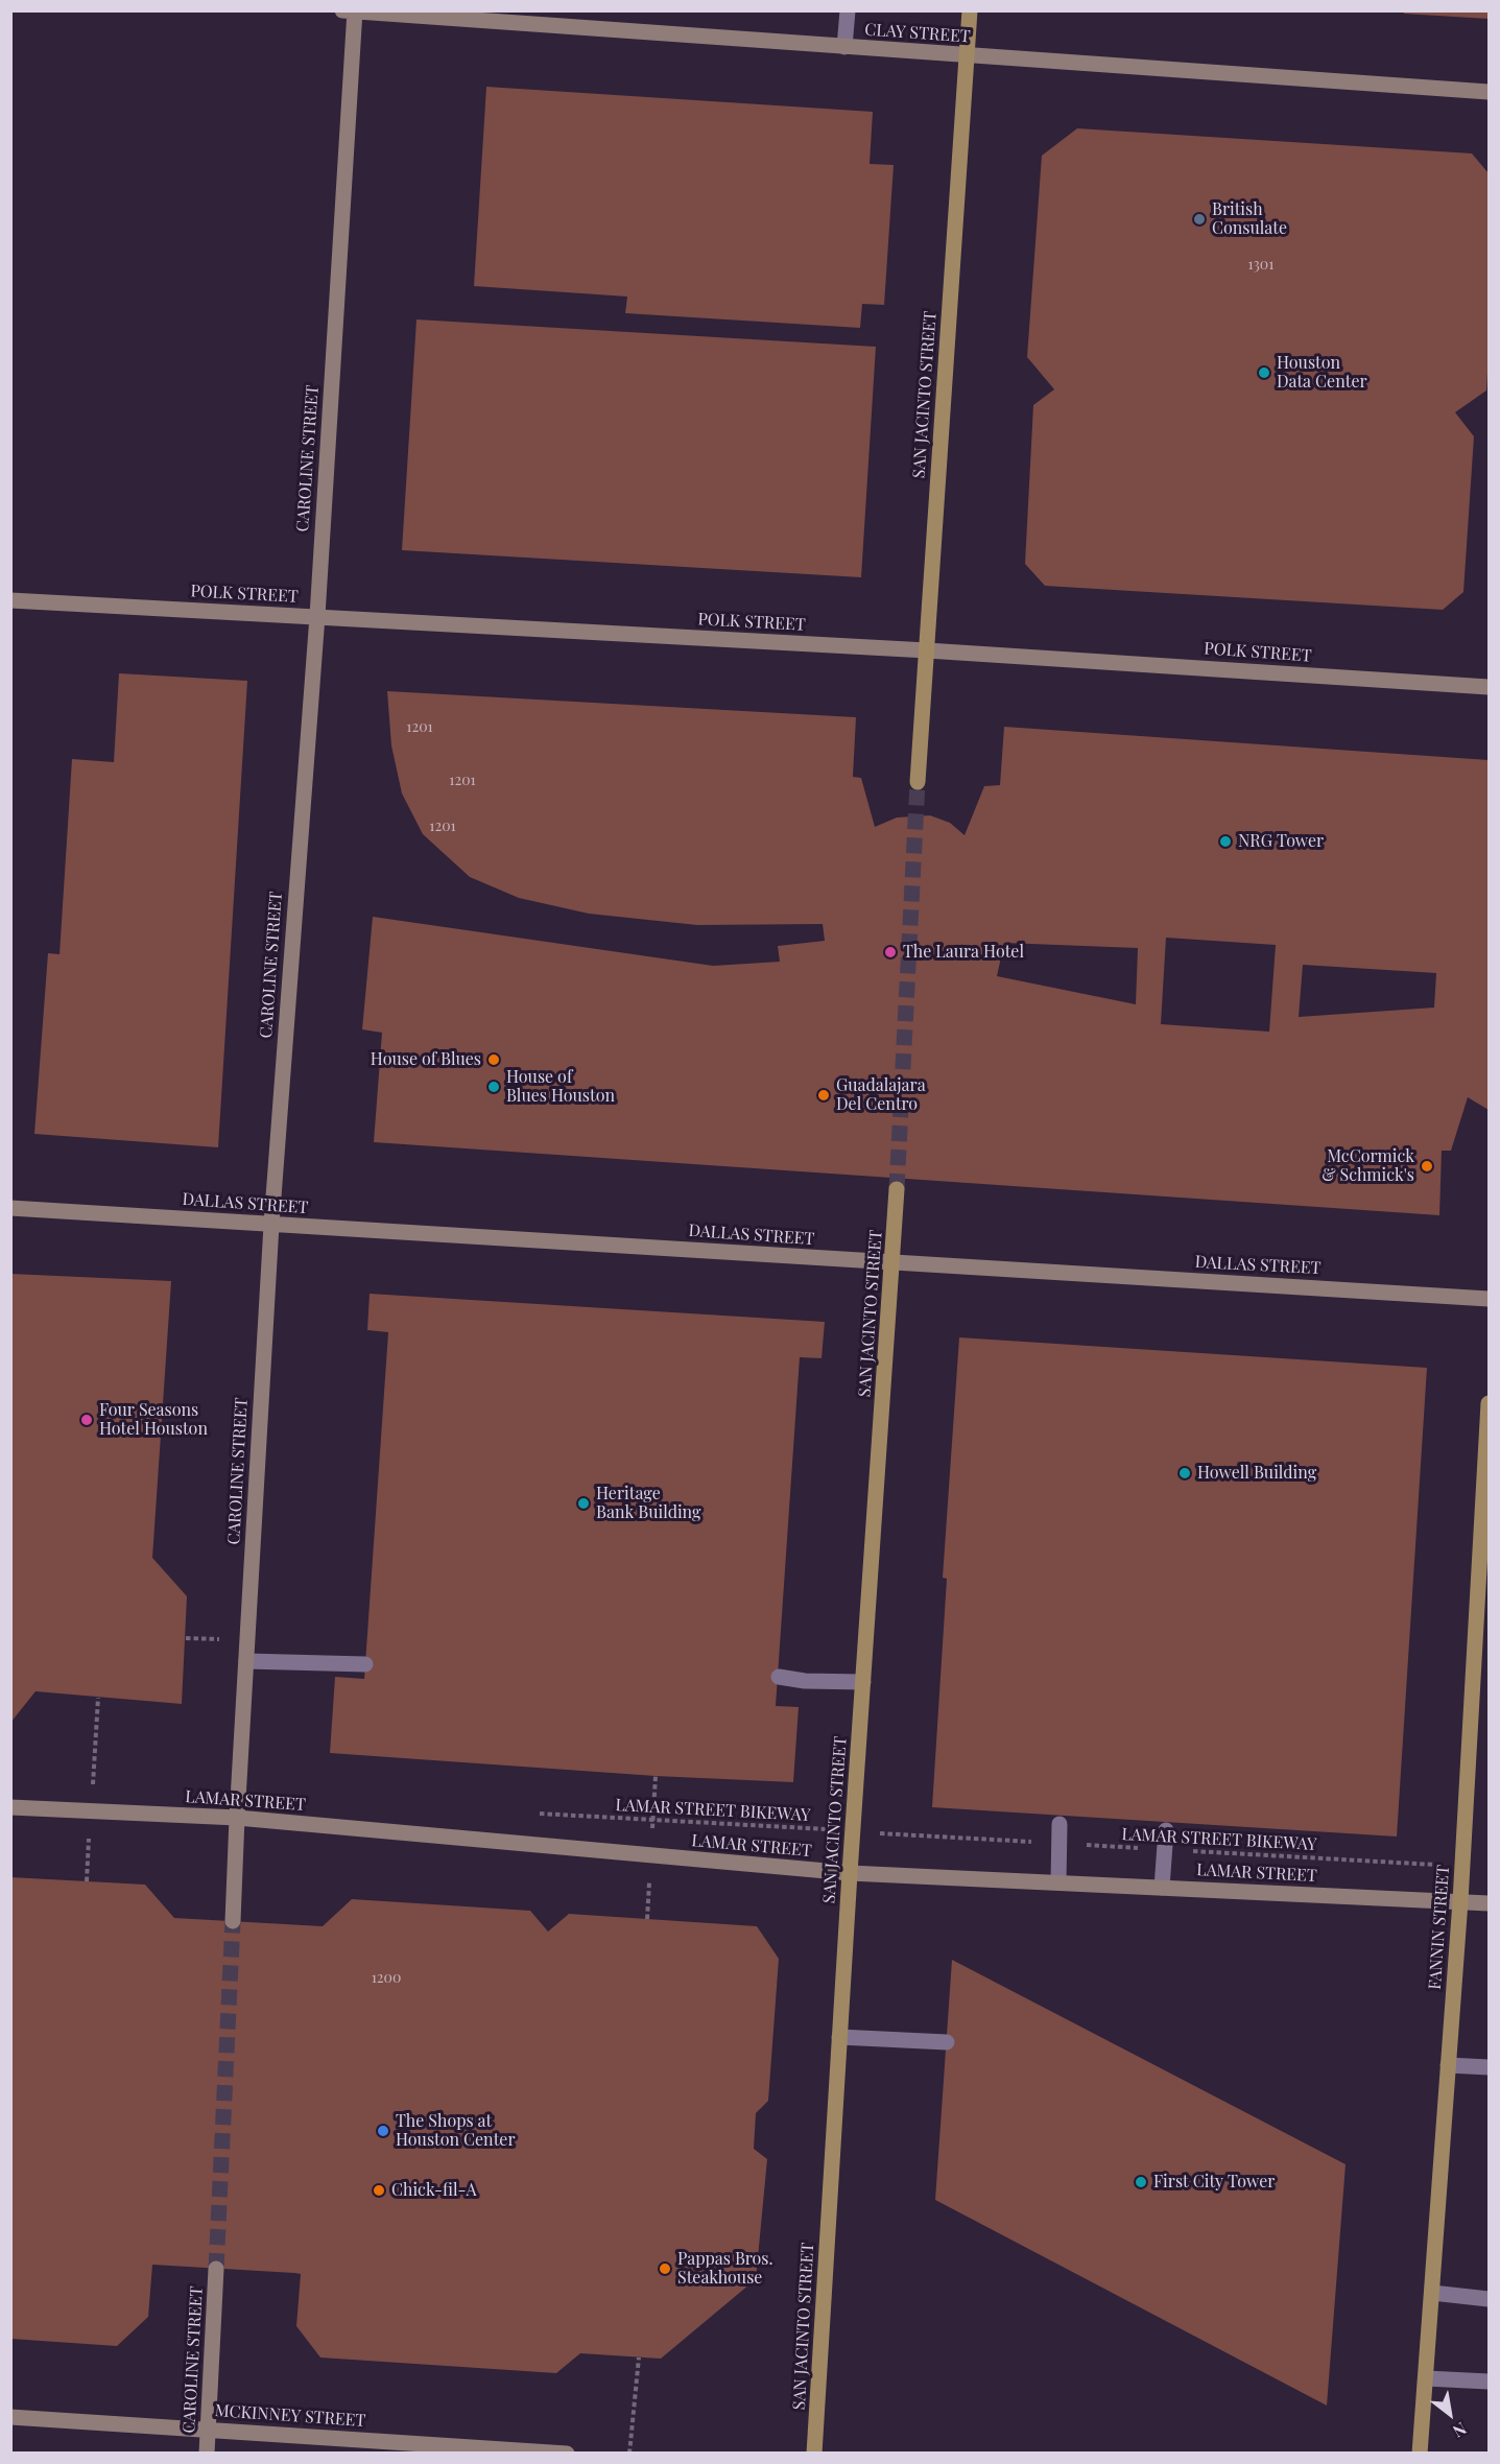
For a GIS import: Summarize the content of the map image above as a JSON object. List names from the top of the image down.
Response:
{
  "streets": {
    "main road": ["SAN JACINTO STREET", "FANNIN STREET"],
    "street": [
      "CLAY STREET",
      "CAROLINE STREET",
      "POLK STREET",
      "DALLAS STREET",
      "LAMAR STREET",
      "MCKINNEY STREET"
    ],
    "path": ["LAMAR STREET BIKEWAY"]
  },
  "crossings": [
    ["CLAY STREET", "SAN JACINTO STREET"],
    ["CLAY STREET", "CAROLINE STREET"],
    ["SAN JACINTO STREET", "POLK STREET"],
    ["SAN JACINTO STREET", "DALLAS STREET"],
    ["SAN JACINTO STREET", "LAMAR STREET"],
    ["SAN JACINTO STREET", "LAMAR STREET BIKEWAY"],
    ["CAROLINE STREET", "POLK STREET"],
    ["CAROLINE STREET", "DALLAS STREET"],
    ["CAROLINE STREET", "LAMAR STREET"],
    ["CAROLINE STREET", "MCKINNEY STREET"],
    ["LAMAR STREET", "FANNIN STREET"],
    ["LAMAR STREET BIKEWAY", "FANNIN STREET"]
  ],
  "places": [
    "British Consulate",
    "Houston Data Center",
    "NRG Tower",
    "The Laura Hotel",
    "House of Blues",
    "House of Blues Houston",
    "Guadalajara Del Centro",
    "McCormick & Schmick's",
    "Four Seasons Hotel Houston",
    "Howell Building",
    "Heritage Bank Building",
    "The Shops at Houston Center",
    "First City Tower",
    "Chick-fil-A",
    "Pappas Bros. Steakhouse"
  ],
  "house_numbers": [
    "1301",
    "1201",
    "1201",
    "1201",
    "1200"
  ],
  "north": "bottom right"
}
